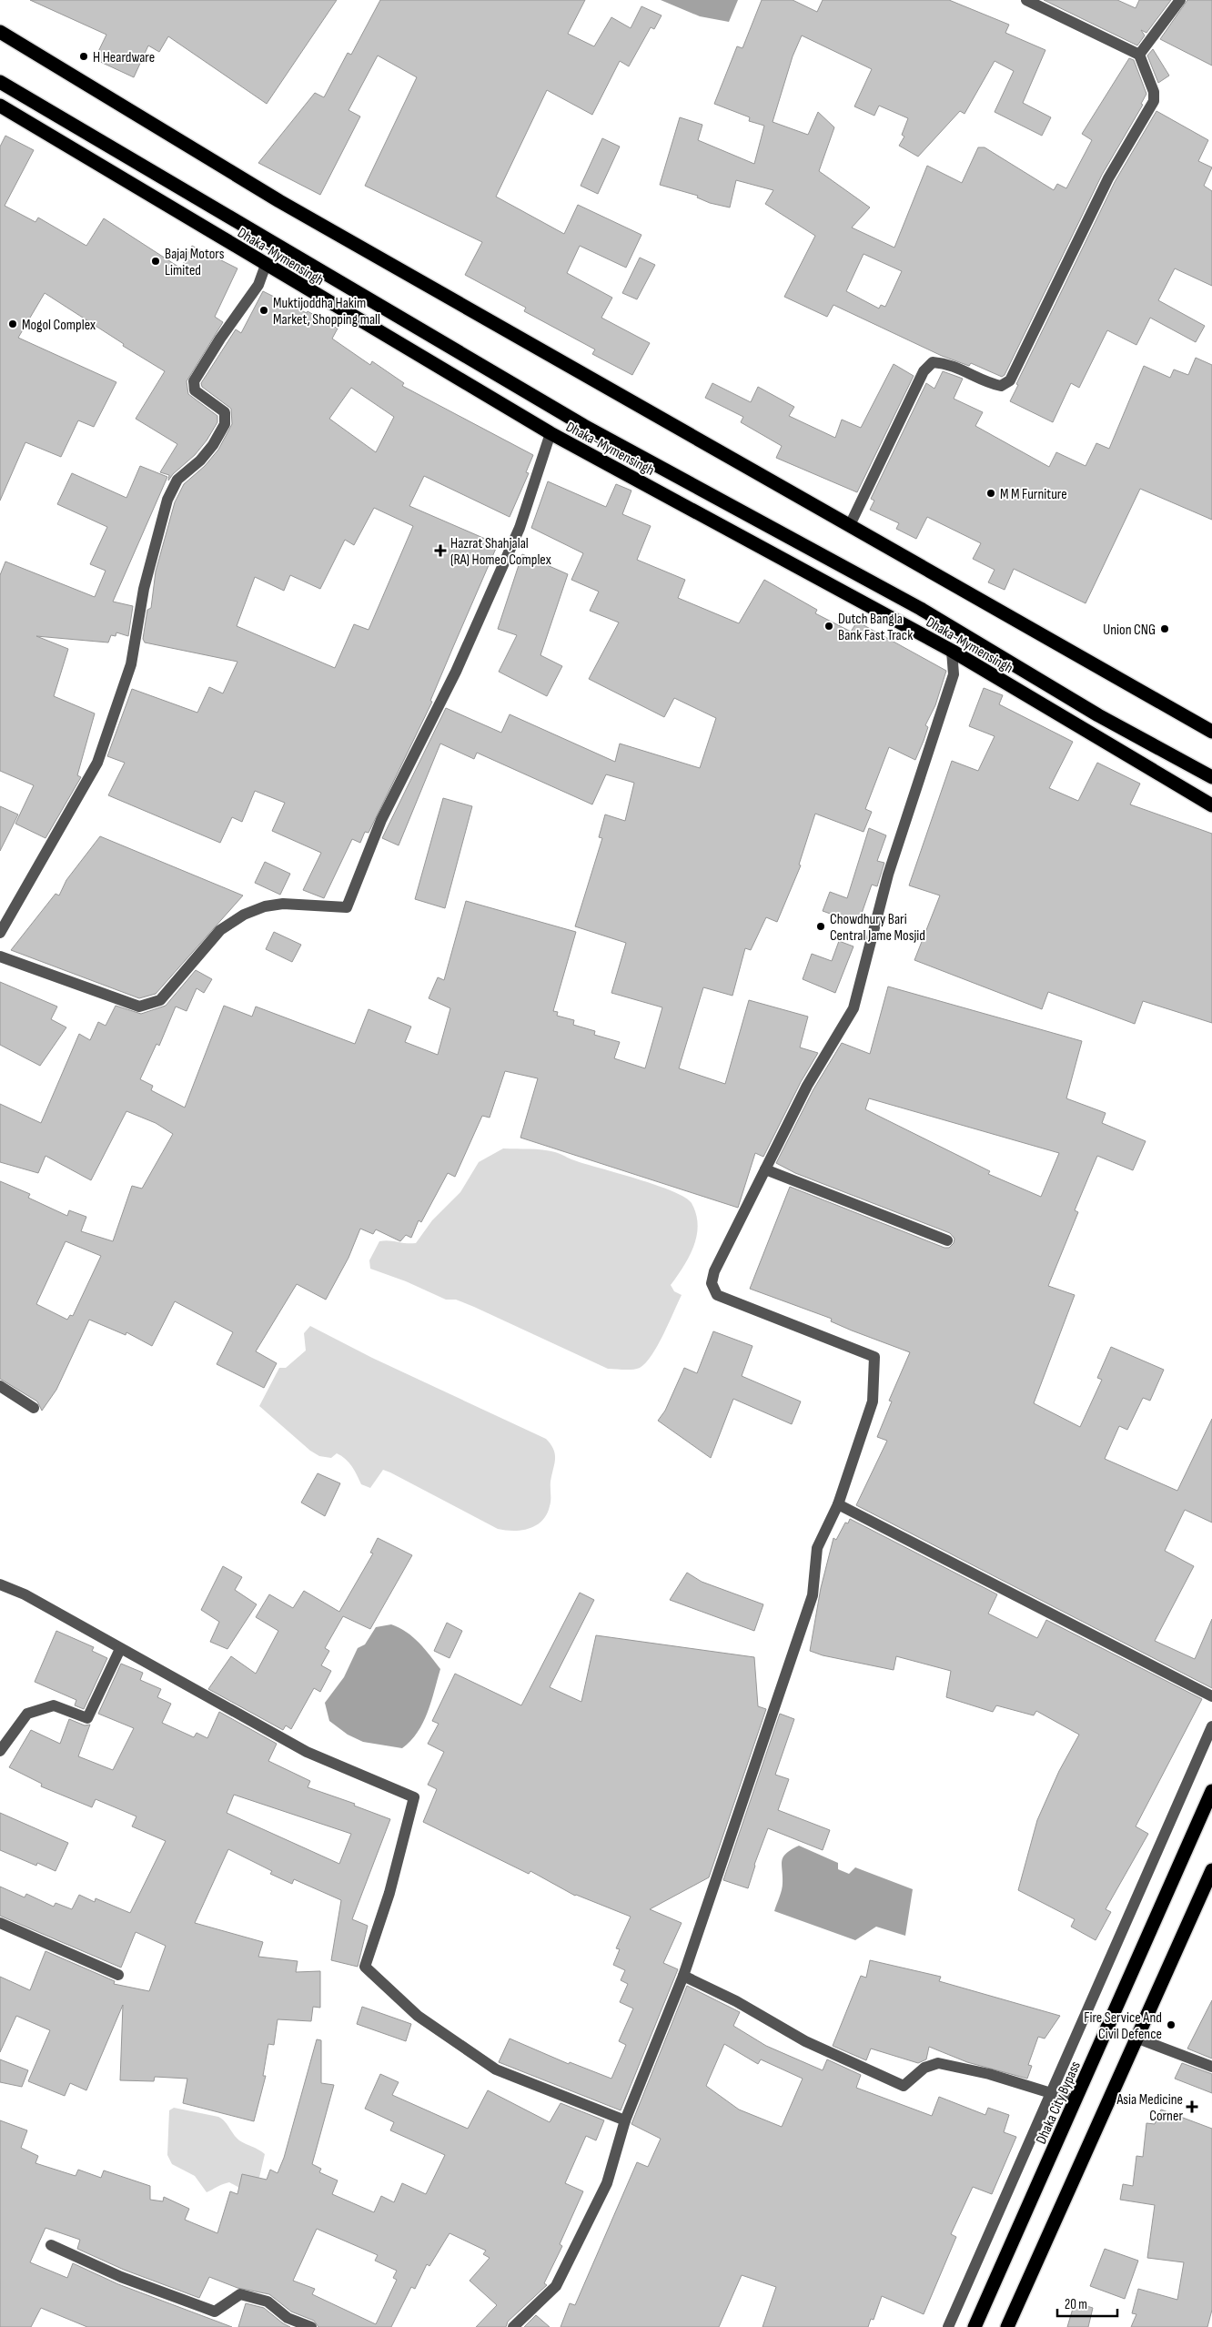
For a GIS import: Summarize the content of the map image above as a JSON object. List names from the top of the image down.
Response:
{
  "streets": {
    "highway": ["Dhaka-Mymensingh", "Dhaka City Bypass"]
  },
  "places": {
    "other": [
      "H Heardware",
      "Bajaj Motors Limited",
      "Muktijoddha Hakim Market, Shopping mall",
      "Mogol Complex",
      "M M Furniture",
      "Dutch Bangla Bank Fast Track",
      "Union CNG",
      "Chowdhury Bari Central Jame Mosjid",
      "Fire Service And Civil Defence"
    ],
    "health": ["Hazrat Shahjalal (RA) Homeo Complex", "Asia Medicine Corner"]
  },
  "scale_bar": "20 m"
}
